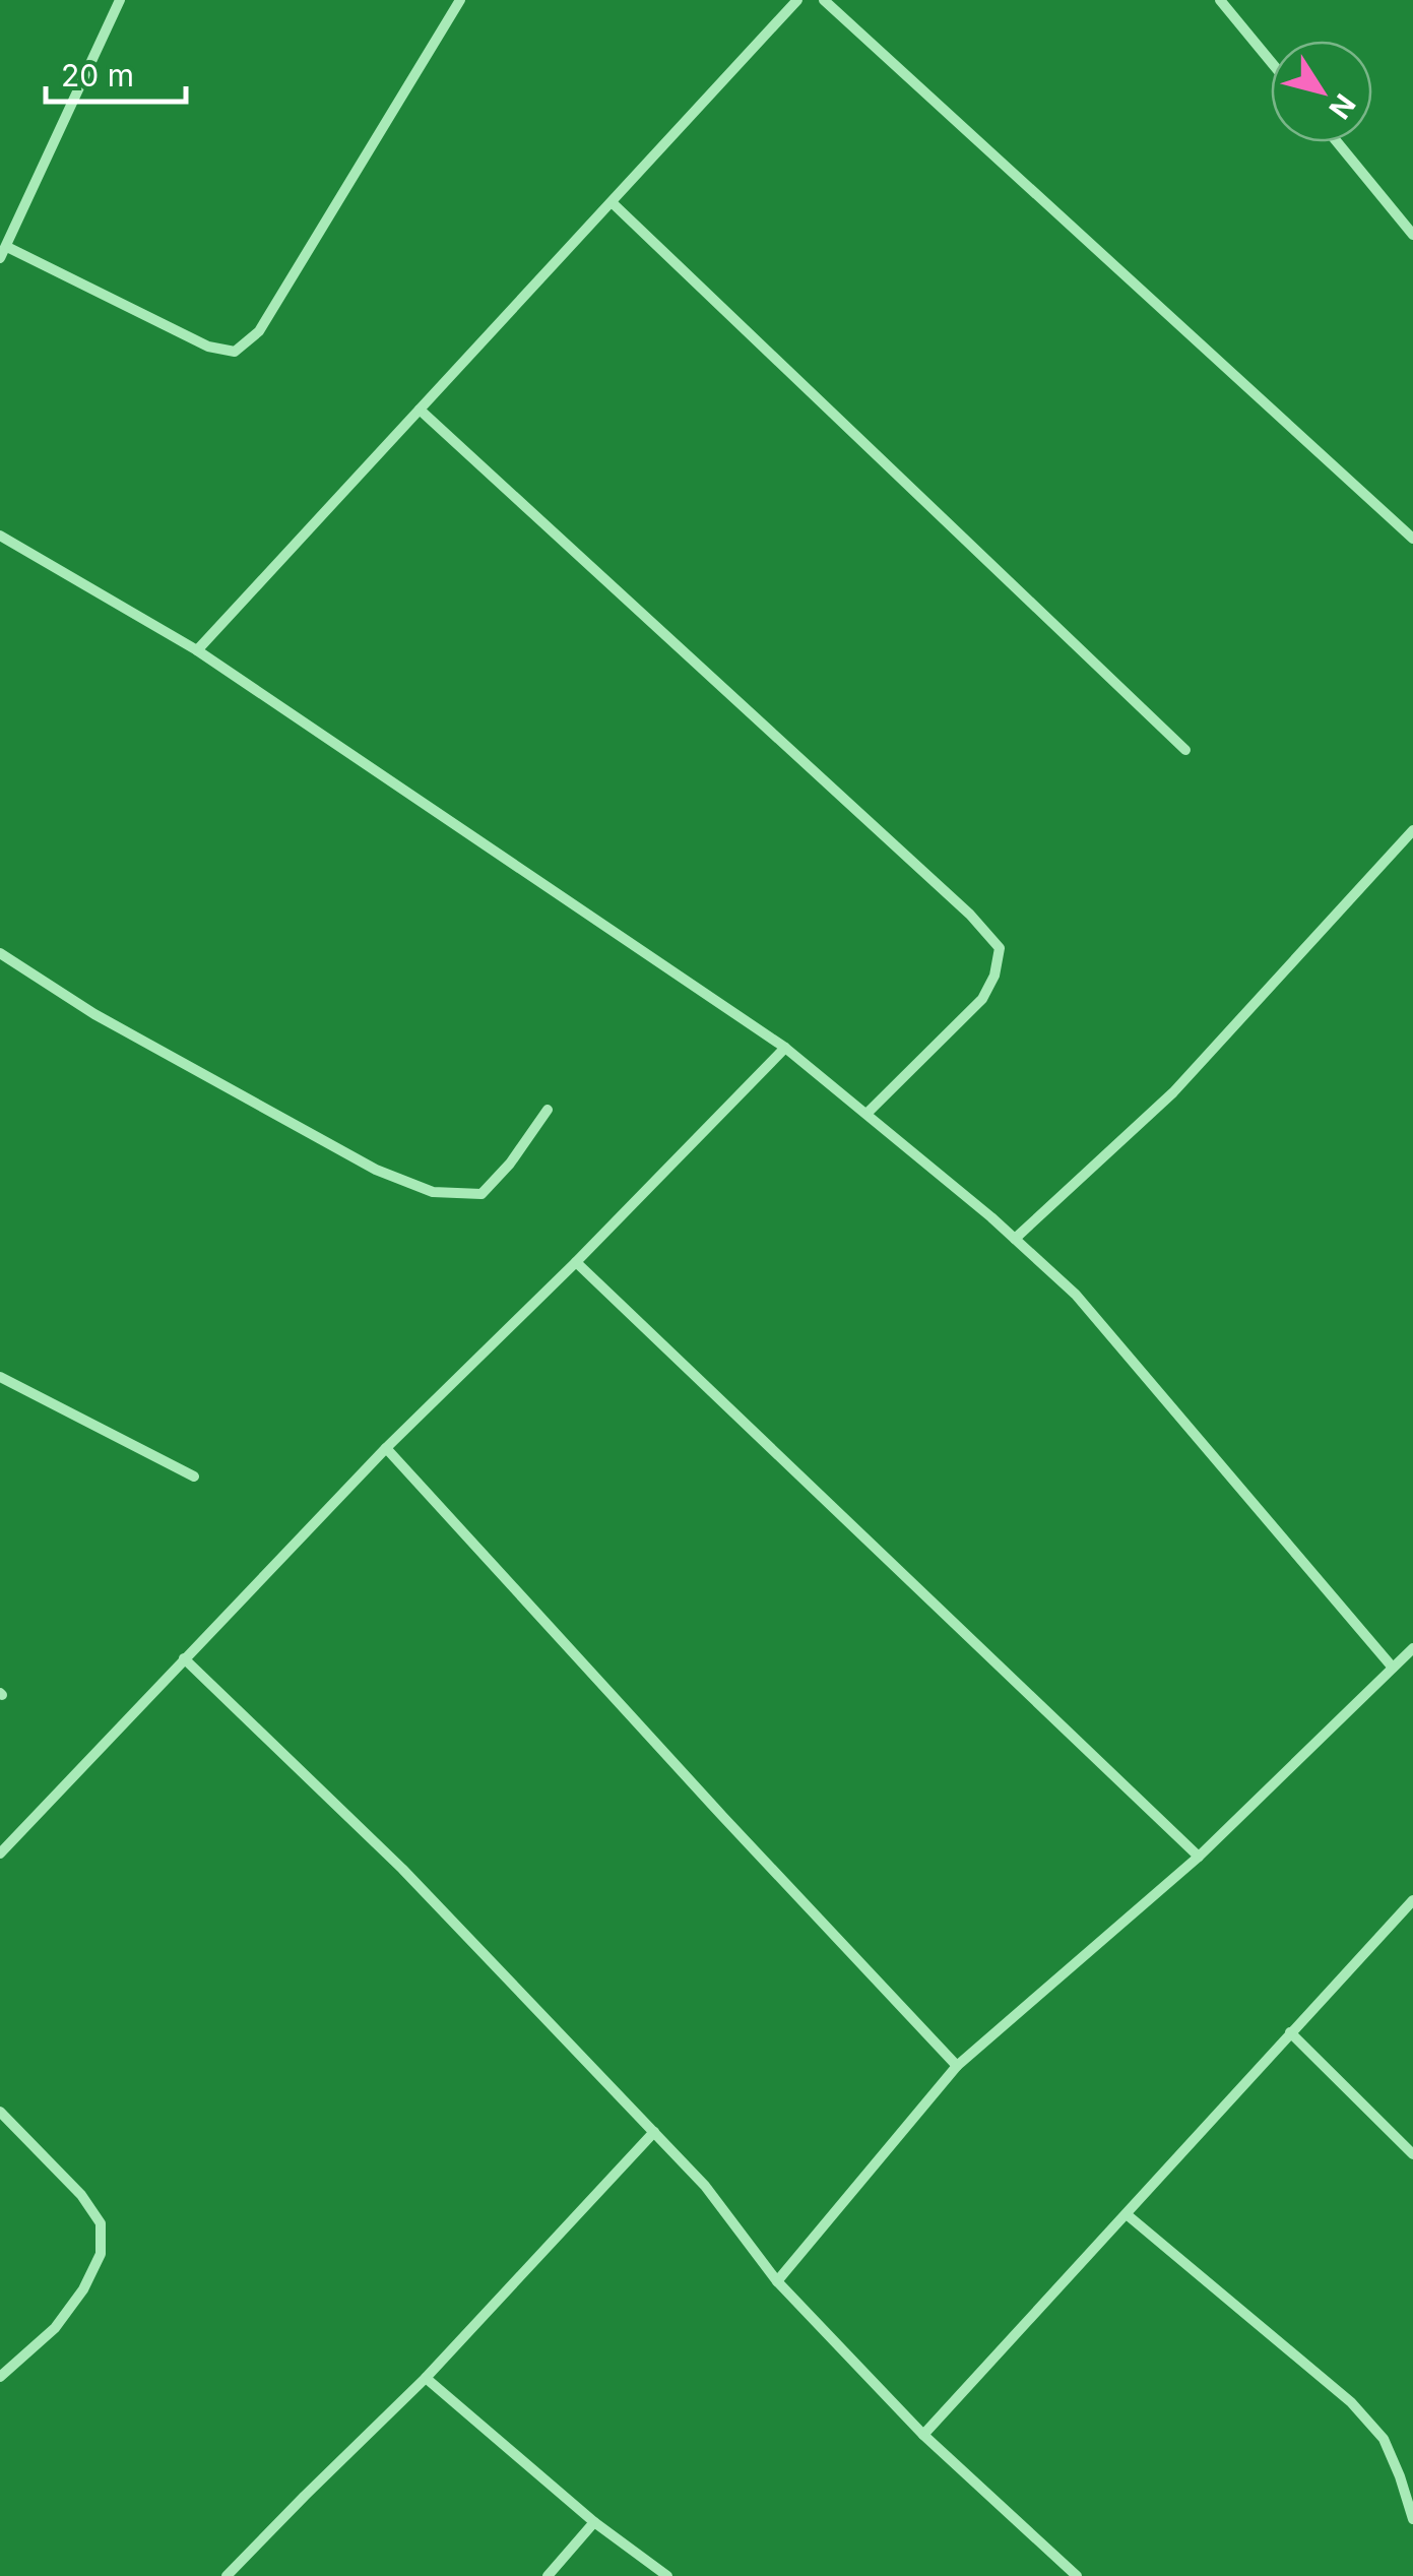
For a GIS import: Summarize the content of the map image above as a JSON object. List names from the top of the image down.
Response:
{
  "scale_bar": "20 m",
  "north": "bottom right"
}
